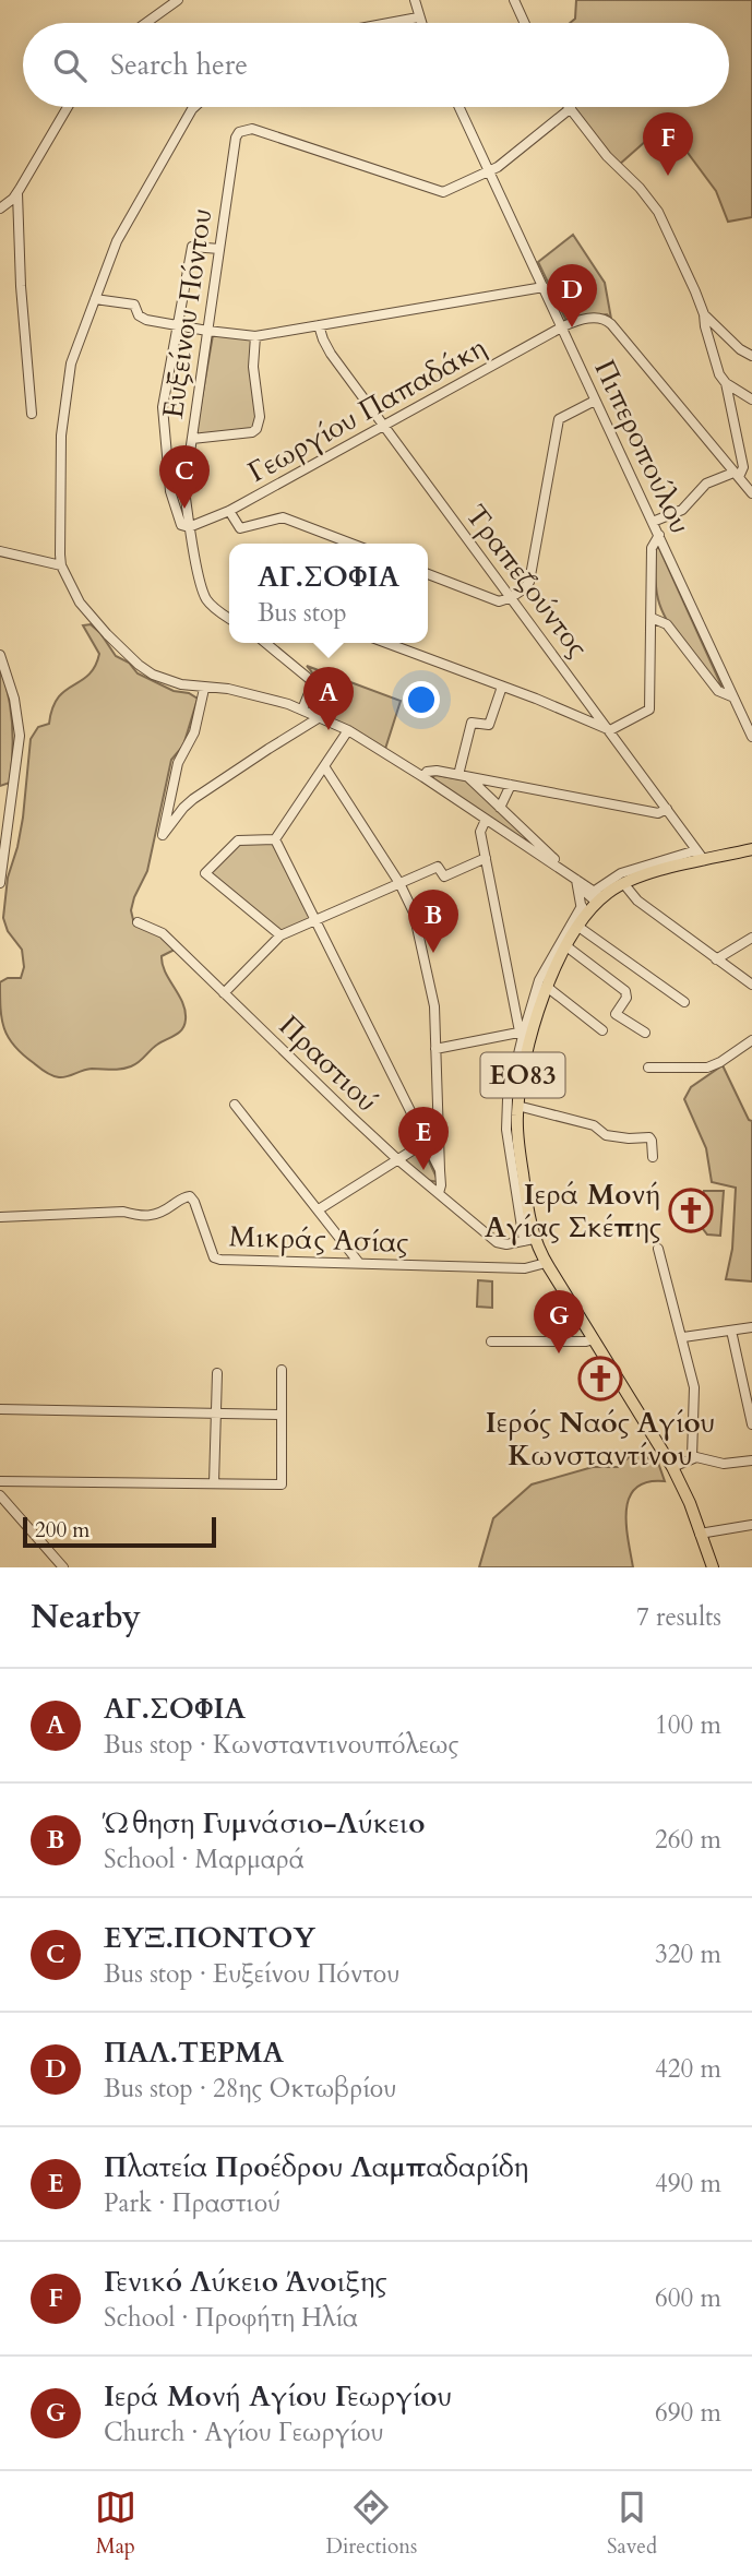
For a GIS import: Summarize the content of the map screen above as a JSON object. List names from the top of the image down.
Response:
{
  "streets": {
    "main road": ["ΕΟ83"],
    "street": [
      "Ευξείνου Πόντου",
      "Γεωργίου Παπαδάκη",
      "Πιπεροπούλου",
      "Τραπεζούντος",
      "Πραστιού",
      "Μικράς Ασίας"
    ]
  },
  "crossings": [
    ["Ευξείνου Πόντου", "Γεωργίου Παπαδάκη"],
    ["Ευξείνου Πόντου", "Πιπεροπούλου"],
    ["Γεωργίου Παπαδάκη", "Πιπεροπούλου"],
    ["Γεωργίου Παπαδάκη", "Τραπεζούντος"],
    ["Τραπεζούντος", "ΕΟ83"],
    ["Πραστιού", "ΕΟ83"],
    ["ΕΟ83", "Μικράς Ασίας"]
  ],
  "places": {
    "church": ["Ιερά Μονή Αγίας Σκέπης", "Ιερός Ναός Αγίου Κωνσταντίνου"]
  },
  "scale_bar": "200 m",
  "page": {
    "search": "Search here",
    "pins": [
      "F",
      "D",
      "C",
      "A",
      "B",
      "E",
      "G"
    ],
    "popup": ["ΑΓ.ΣΟΦΙΑ", "Bus stop"],
    "scale": "200 m",
    "heading": ["Nearby", "7 results"],
    "list": [
      {
        "mark": "A",
        "name": "ΑΓ.ΣΟΦΙΑ",
        "note": "Bus stop · Κωνσταντινουπόλεως",
        "value": "100 m"
      },
      {
        "mark": "B",
        "name": "Ώθηση Γυμνάσιο-Λύκειο",
        "note": "School · Μαρμαρά",
        "value": "260 m"
      },
      {
        "mark": "C",
        "name": "ΕΥΞ.ΠΟΝΤΟΥ",
        "note": "Bus stop · Ευξείνου Πόντου",
        "value": "320 m"
      },
      {
        "mark": "D",
        "name": "ΠΑΛ.ΤΕΡΜΑ",
        "note": "Bus stop · 28ης Οκτωβρίου",
        "value": "420 m"
      },
      {
        "mark": "E",
        "name": "Πλατεία Προέδρου Λαμπαδαρίδη",
        "note": "Park · Πραστιού",
        "value": "490 m"
      },
      {
        "mark": "F",
        "name": "Γενικό Λύκειο Άνοιξης",
        "note": "School · Προφήτη Ηλία",
        "value": "600 m"
      },
      {
        "mark": "G",
        "name": "Ιερά Μονή Αγίου Γεωργίου",
        "note": "Church · Αγίου Γεωργίου",
        "value": "690 m"
      }
    ],
    "nav": ["Map", "Directions", "Saved"]
  }
}
